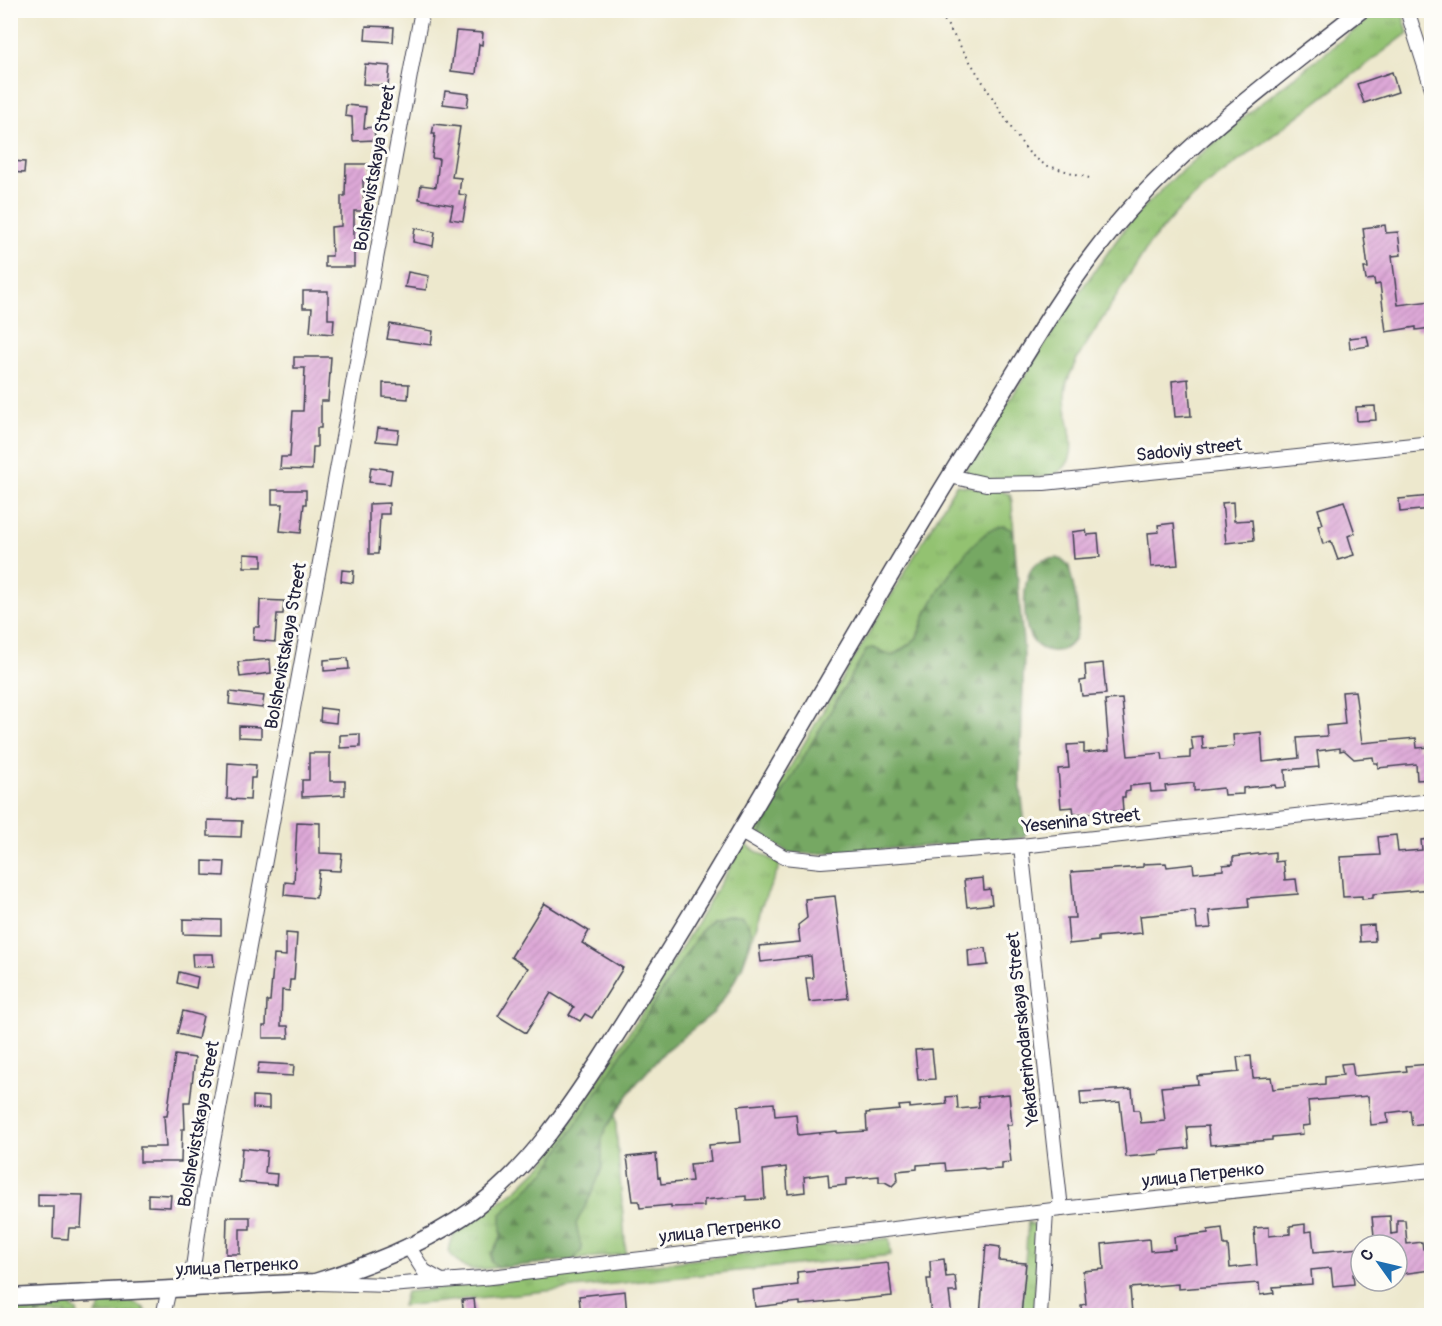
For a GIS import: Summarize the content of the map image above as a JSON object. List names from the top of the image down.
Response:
{
  "streets": {
    "main road": ["улица Петренко"],
    "street": [
      "Bolshevistskaya Street",
      "Sadoviy street",
      "Yesenina Street",
      "Yekaterinodarskaya Street"
    ]
  },
  "crossings": [
    ["Bolshevistskaya Street", "улица Петренко"],
    ["Yesenina Street", "Yekaterinodarskaya Street"],
    ["Yekaterinodarskaya Street", "улица Петренко"]
  ],
  "north": "top left"
}
